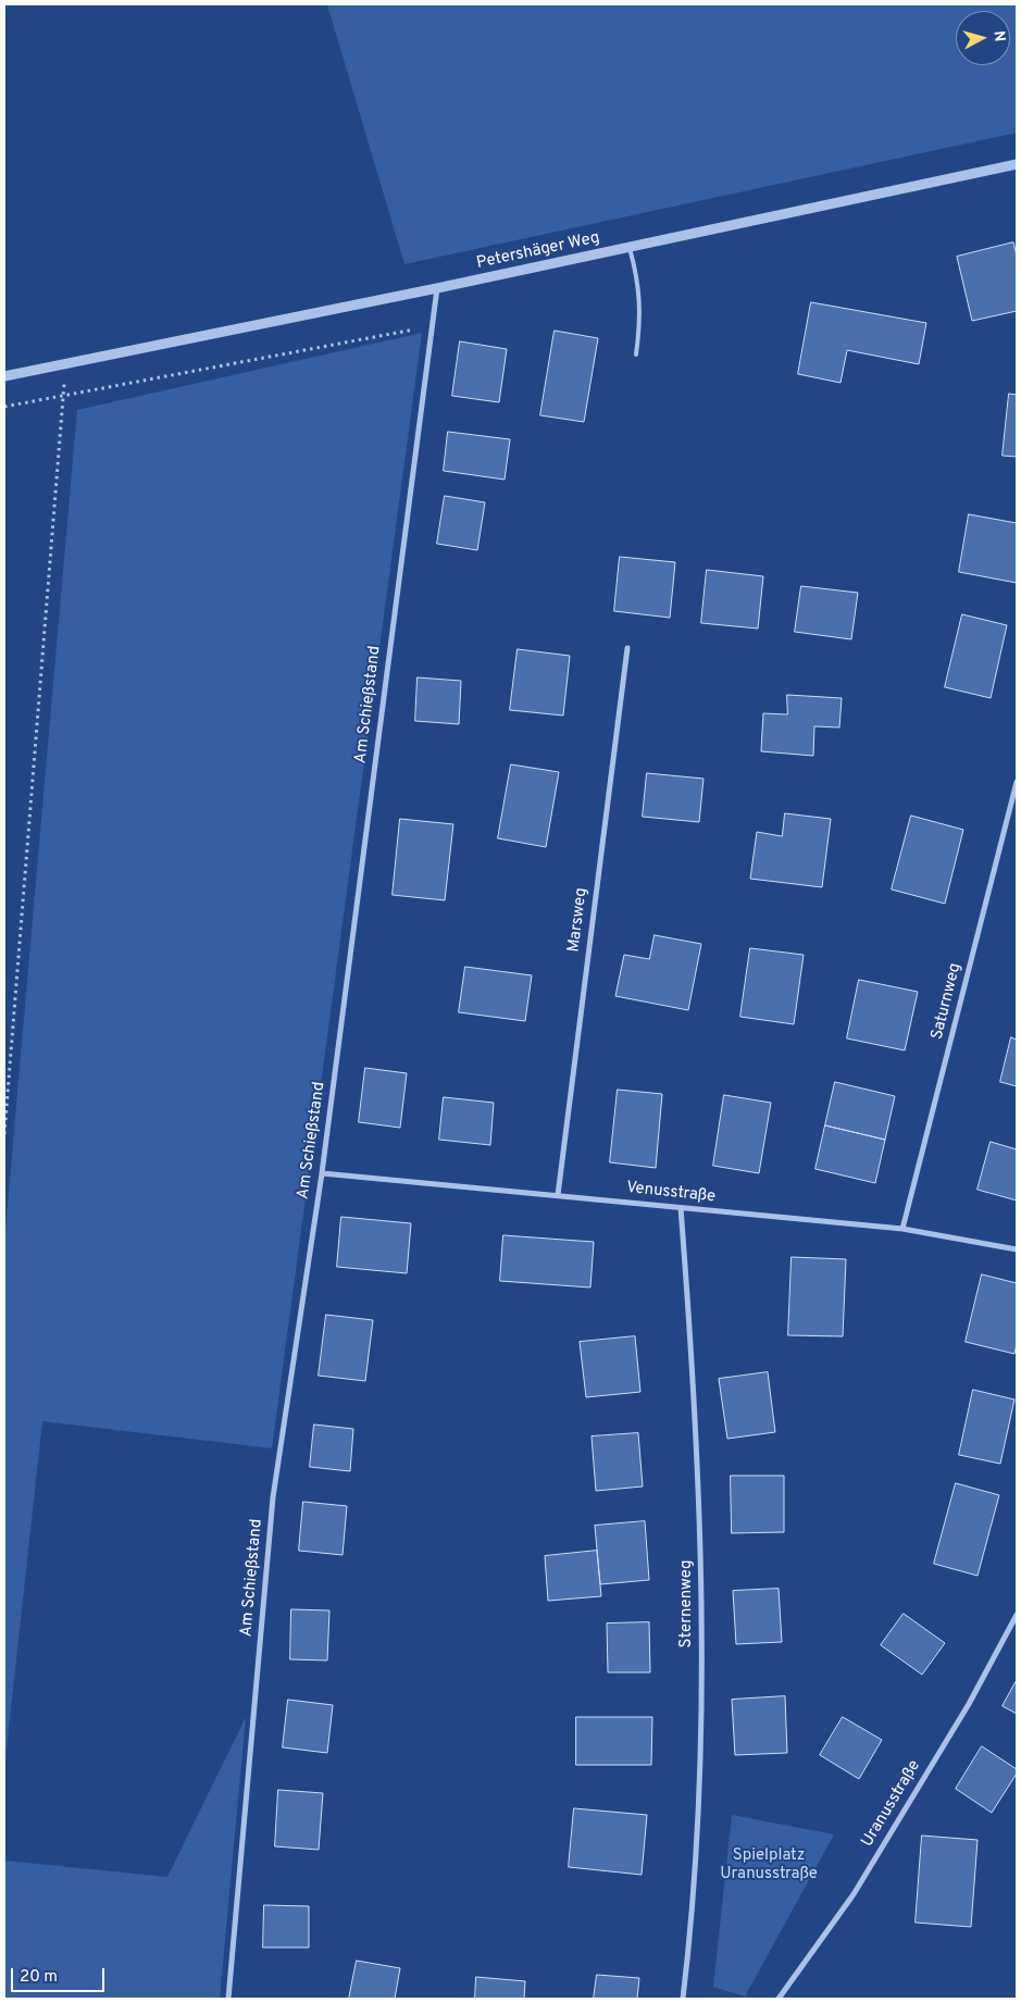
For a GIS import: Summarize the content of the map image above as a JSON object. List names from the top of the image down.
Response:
{
  "streets": {
    "street": [
      "Petershäger Weg",
      "Am Schießstand",
      "Marsweg",
      "Saturnweg",
      "Venusstraße",
      "Sternenweg",
      "Uranusstraße"
    ]
  },
  "crossings": [
    ["Petershäger Weg", "Am Schießstand"],
    ["Am Schießstand", "Venusstraße"],
    ["Marsweg", "Venusstraße"],
    ["Saturnweg", "Venusstraße"],
    ["Venusstraße", "Sternenweg"]
  ],
  "parks": ["Spielplatz Uranusstraße"],
  "scale_bar": "20 m",
  "north": "right"
}
